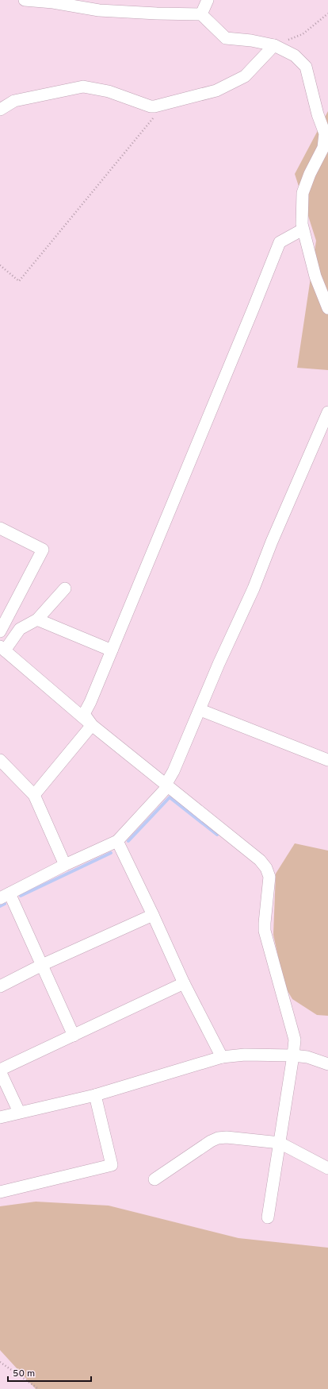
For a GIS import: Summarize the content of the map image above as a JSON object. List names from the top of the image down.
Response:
{
  "scale_bar": "50 m"
}
